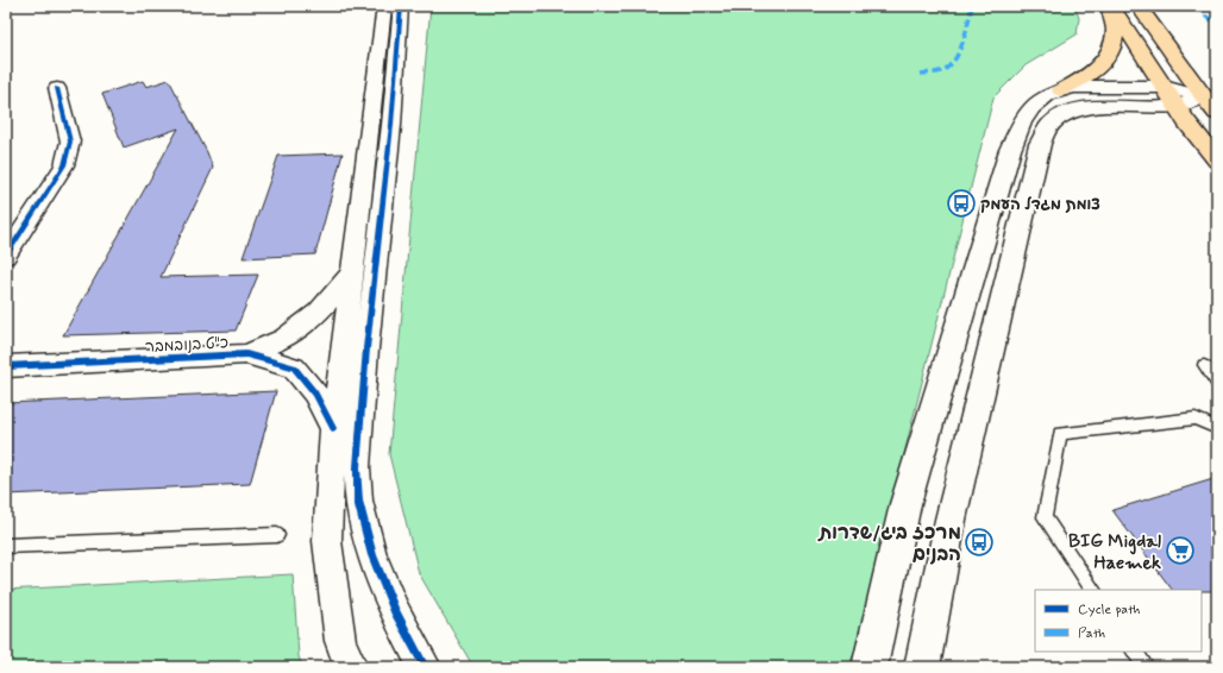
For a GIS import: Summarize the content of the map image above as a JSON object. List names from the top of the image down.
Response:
{
  "streets": {
    "street": ["כ\"ט בנובמבר"]
  },
  "places": {
    "bus stop": ["צומת מגדל העמק", "מרכז ביג/שדרות הבנים"],
    "supermarket": ["BIG Migdal Haemek"]
  },
  "legend": ["Cycle path", "Path"]
}
